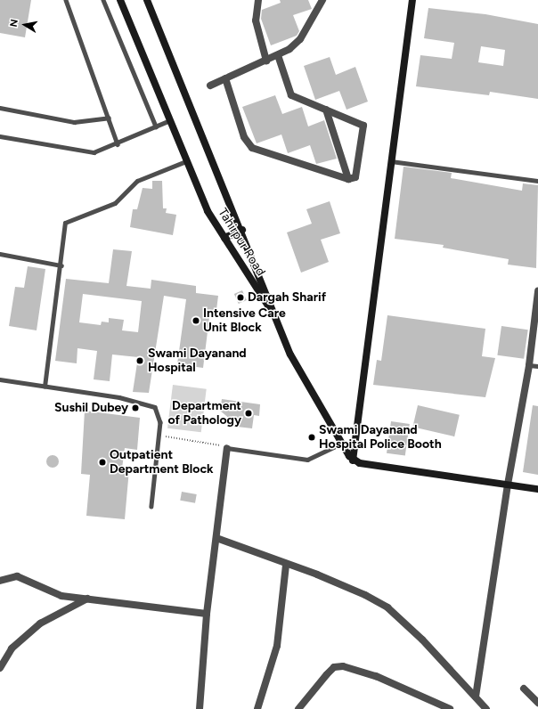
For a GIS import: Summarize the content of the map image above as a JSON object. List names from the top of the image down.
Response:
{
  "streets": {
    "main road": ["Tahirpur Road"]
  },
  "places": [
    "Dargah Sharif",
    "Intensive Care Unit Block",
    "Swami Dayanand Hospital",
    "Sushil Dubey",
    "Department of Pathology",
    "Swami Dayanand Hospital Police Booth",
    "Outpatient Department Block"
  ],
  "north": "left"
}
